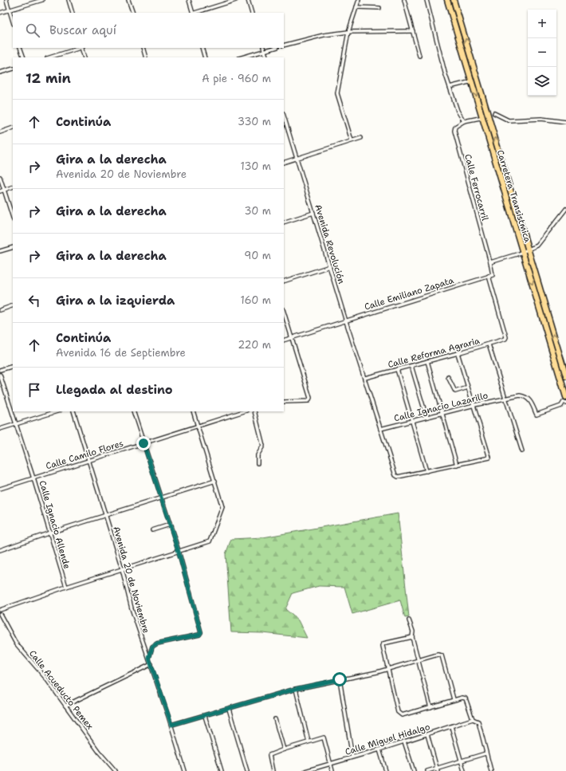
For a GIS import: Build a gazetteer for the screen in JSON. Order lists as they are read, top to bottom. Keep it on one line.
{"streets":{"main road":["Carretera Transistmica"],"street":["Calle Ferrocarril","Avenida Revolución","Calle Emiliano Zapata","Calle Reforma Agraria","Calle Ignacio Lazarillo","Calle Camilo Flores","Calle Ignacio Allende","Avenida 20 de Noviembre","Calle Acueducto Pemex","Calle Miguel Hidalgo"]},"crossings":[["Avenida Revolución","Calle Emiliano Zapata"],["Avenida Revolución","Calle Reforma Agraria"],["Avenida Revolución","Calle Ignacio Lazarillo"],["Calle Emiliano Zapata","Calle Reforma Agraria"],["Calle Camilo Flores","Calle Ignacio Allende"],["Calle Camilo Flores","Avenida 20 de Noviembre"]],"page":{"map_buttons":["+","−"],"search":"Buscar aquí","heading":["12 min","A pie · 960 m"],"list":[["Continúa","330 m"],["Gira a la derecha","Avenida 20 de Noviembre","130 m"],["Gira a la derecha","30 m"],["Gira a la derecha","90 m"],["Gira a la izquierda","160 m"],["Continúa","Avenida 16 de Septiembre","220 m"],"Llegada al destino"]}}
